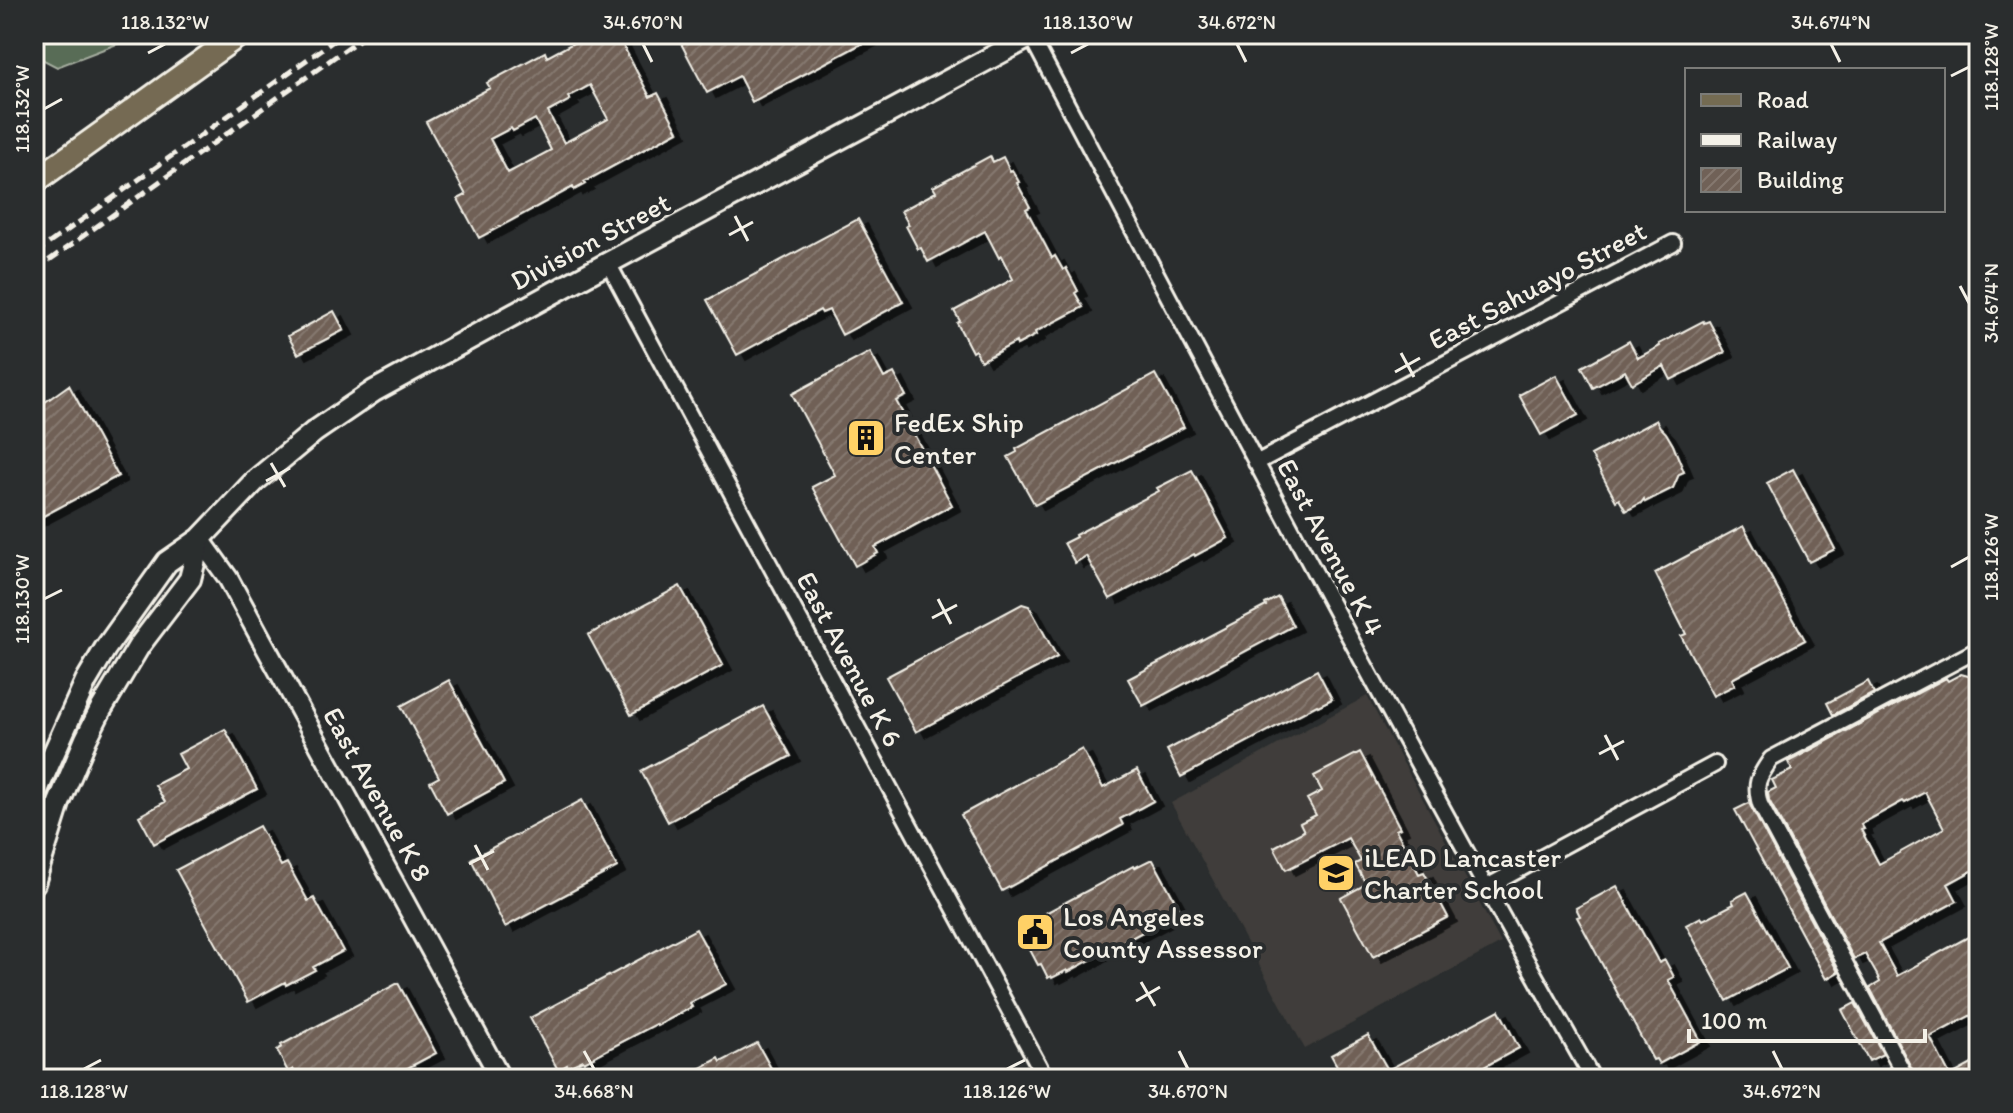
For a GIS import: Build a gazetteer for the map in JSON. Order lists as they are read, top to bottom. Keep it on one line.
{"streets":{"main road":["Division Street"],"street":["East Sahuayo Street","East Avenue K 4","East Avenue K 6","East Avenue K 8"]},"crossings":[["Division Street","East Avenue K 4"],["Division Street","East Avenue K 6"],["Division Street","East Avenue K 8"],["East Sahuayo Street","East Avenue K 4"]],"places":{"building":["FedEx Ship Center"],"school or university":["iLEAD Lancaster Charter School"],"public building":["Los Angeles County Assessor"]},"legend":["Road","Railway","Building"],"scale_bar":"100 m","coordinates":["118.132°W","34.670°N","118.130°W","34.672°N","34.674°N","118.128°W","118.126°W","34.668°N"]}
